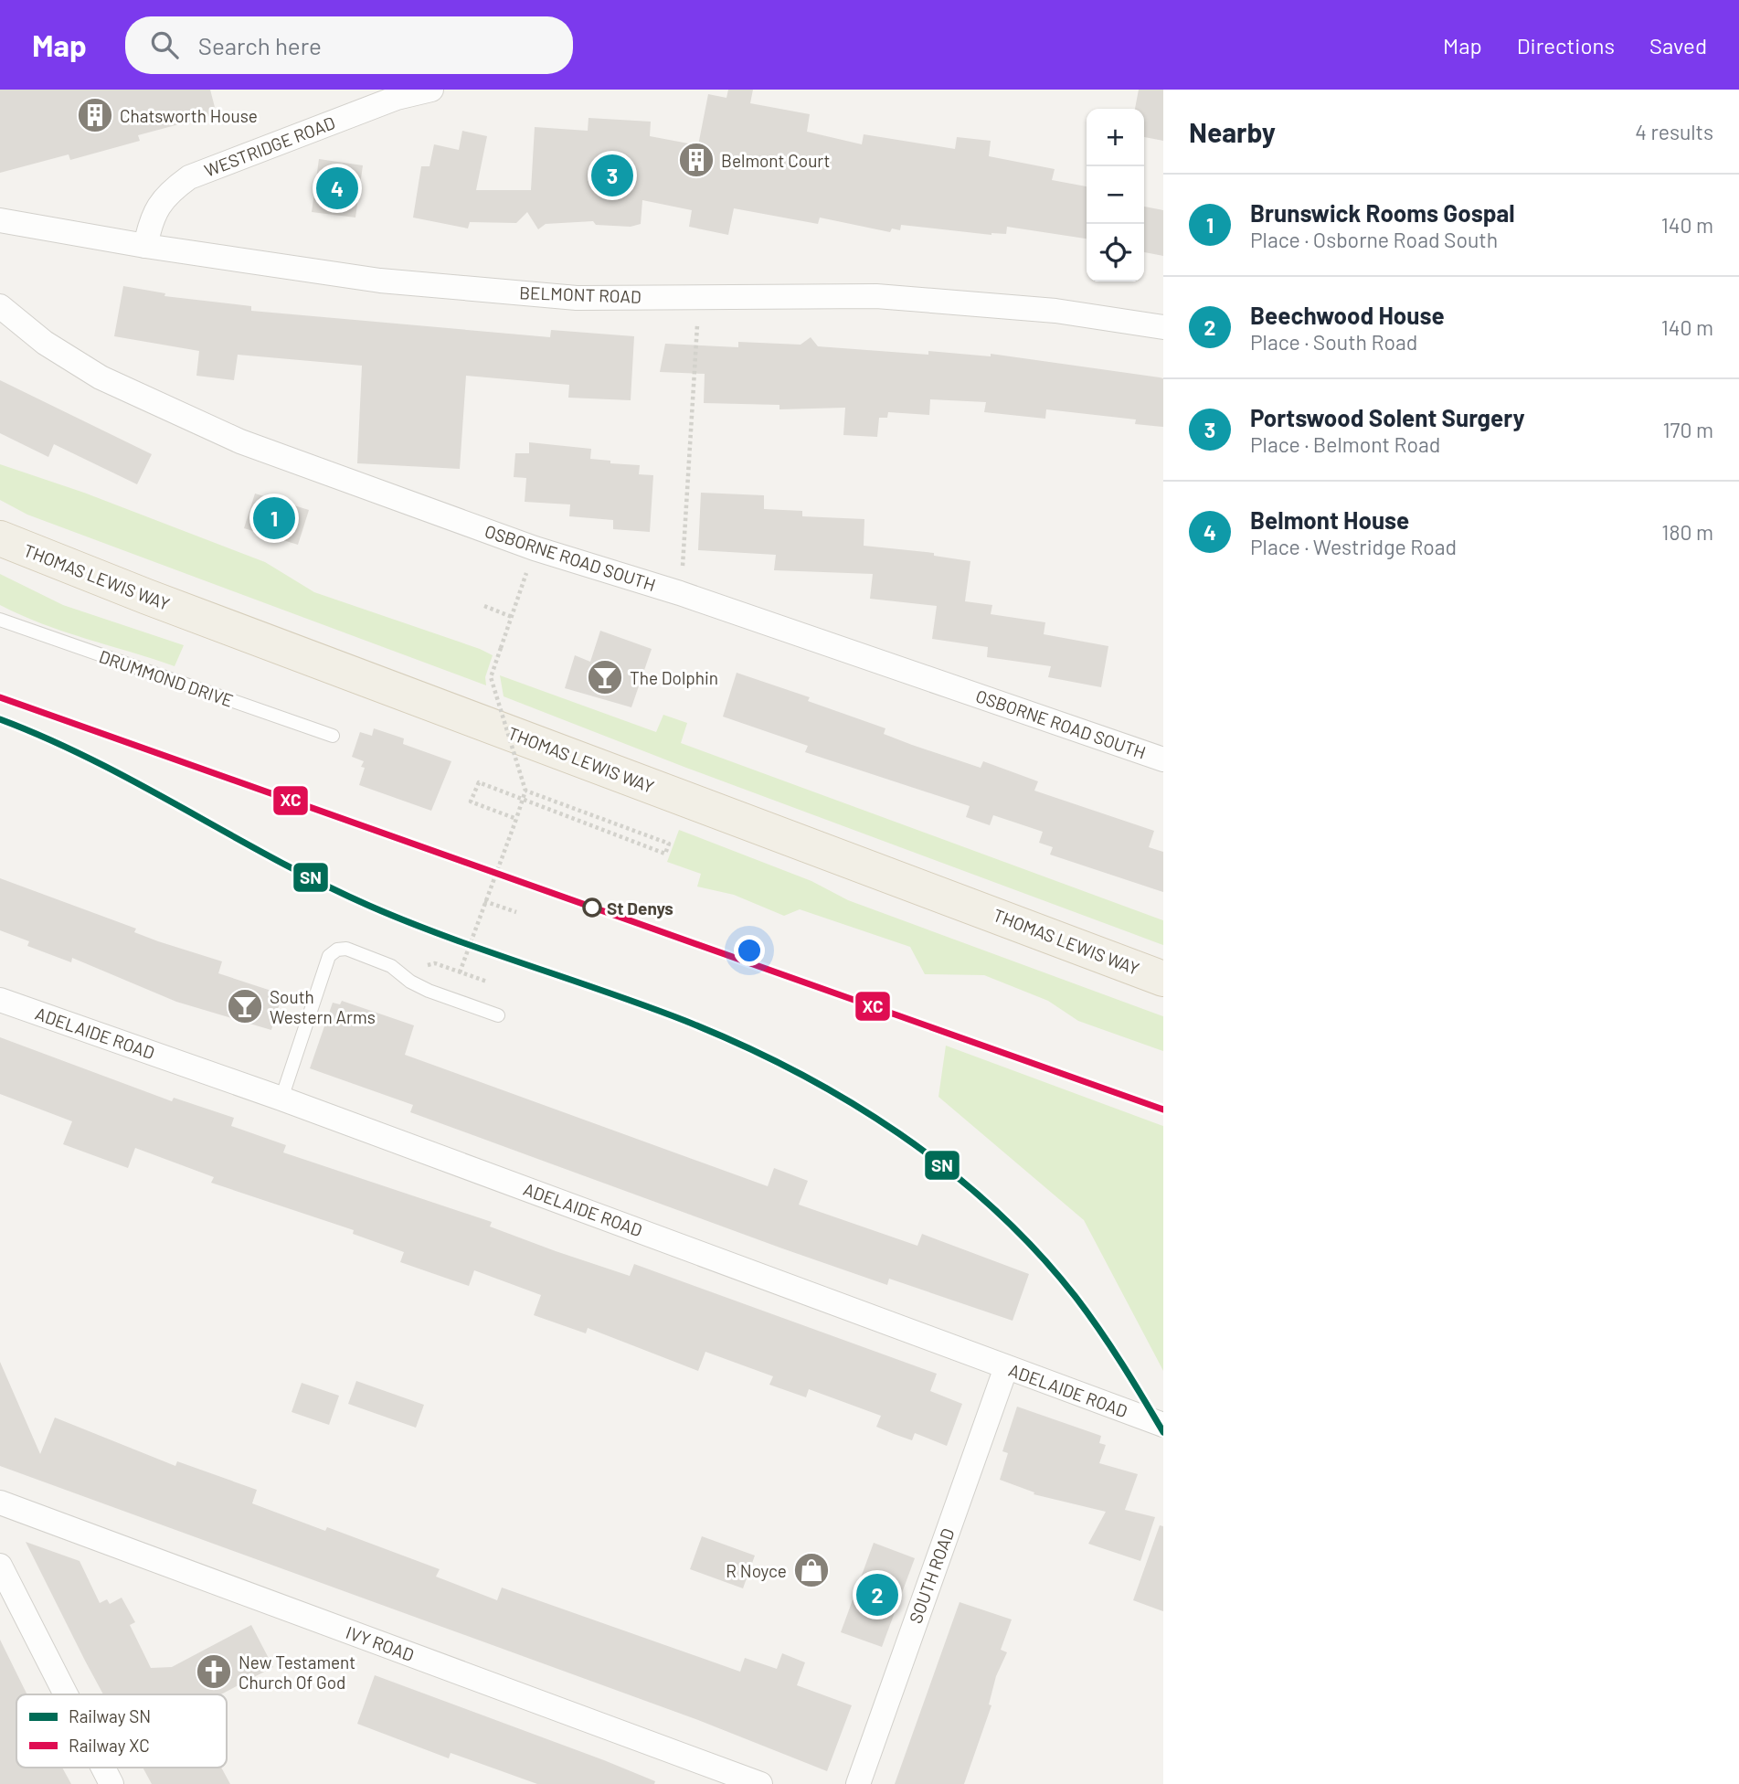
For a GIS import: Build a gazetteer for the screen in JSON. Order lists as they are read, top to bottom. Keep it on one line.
{"streets":{"main road":["THOMAS LEWIS WAY"],"street":["WESTRIDGE ROAD","BELMONT ROAD","OSBORNE ROAD SOUTH","ADELAIDE ROAD","SOUTH ROAD","IVY ROAD"],"lane":["DRUMMOND DRIVE"]},"crossings":[["WESTRIDGE ROAD","BELMONT ROAD"],["ADELAIDE ROAD","SOUTH ROAD"]],"places":{"building":["Chatsworth House","Belmont Court"],"bar":["The Dolphin","South Western Arms"],"other":["St Denys"],"shop":["R Noyce"],"church":["New Testament Church Of God"]},"lines":["rail line XC","rail line SN"],"legend":["Railway SN","Railway XC"],"page":{"header":"Map","search":"Search here","nav":["Map","Directions","Saved"],"heading":["Nearby","4 results"],"map_buttons":["+","−"],"pins":["3","4","1","2"],"list":[{"mark":"1","name":"Brunswick Rooms Gospal","note":"Place · Osborne Road South","value":"140 m"},{"mark":"2","name":"Beechwood House","note":"Place · South Road","value":"140 m"},{"mark":"3","name":"Portswood Solent Surgery","note":"Place · Belmont Road","value":"170 m"},{"mark":"4","name":"Belmont House","note":"Place · Westridge Road","value":"180 m"}]}}
